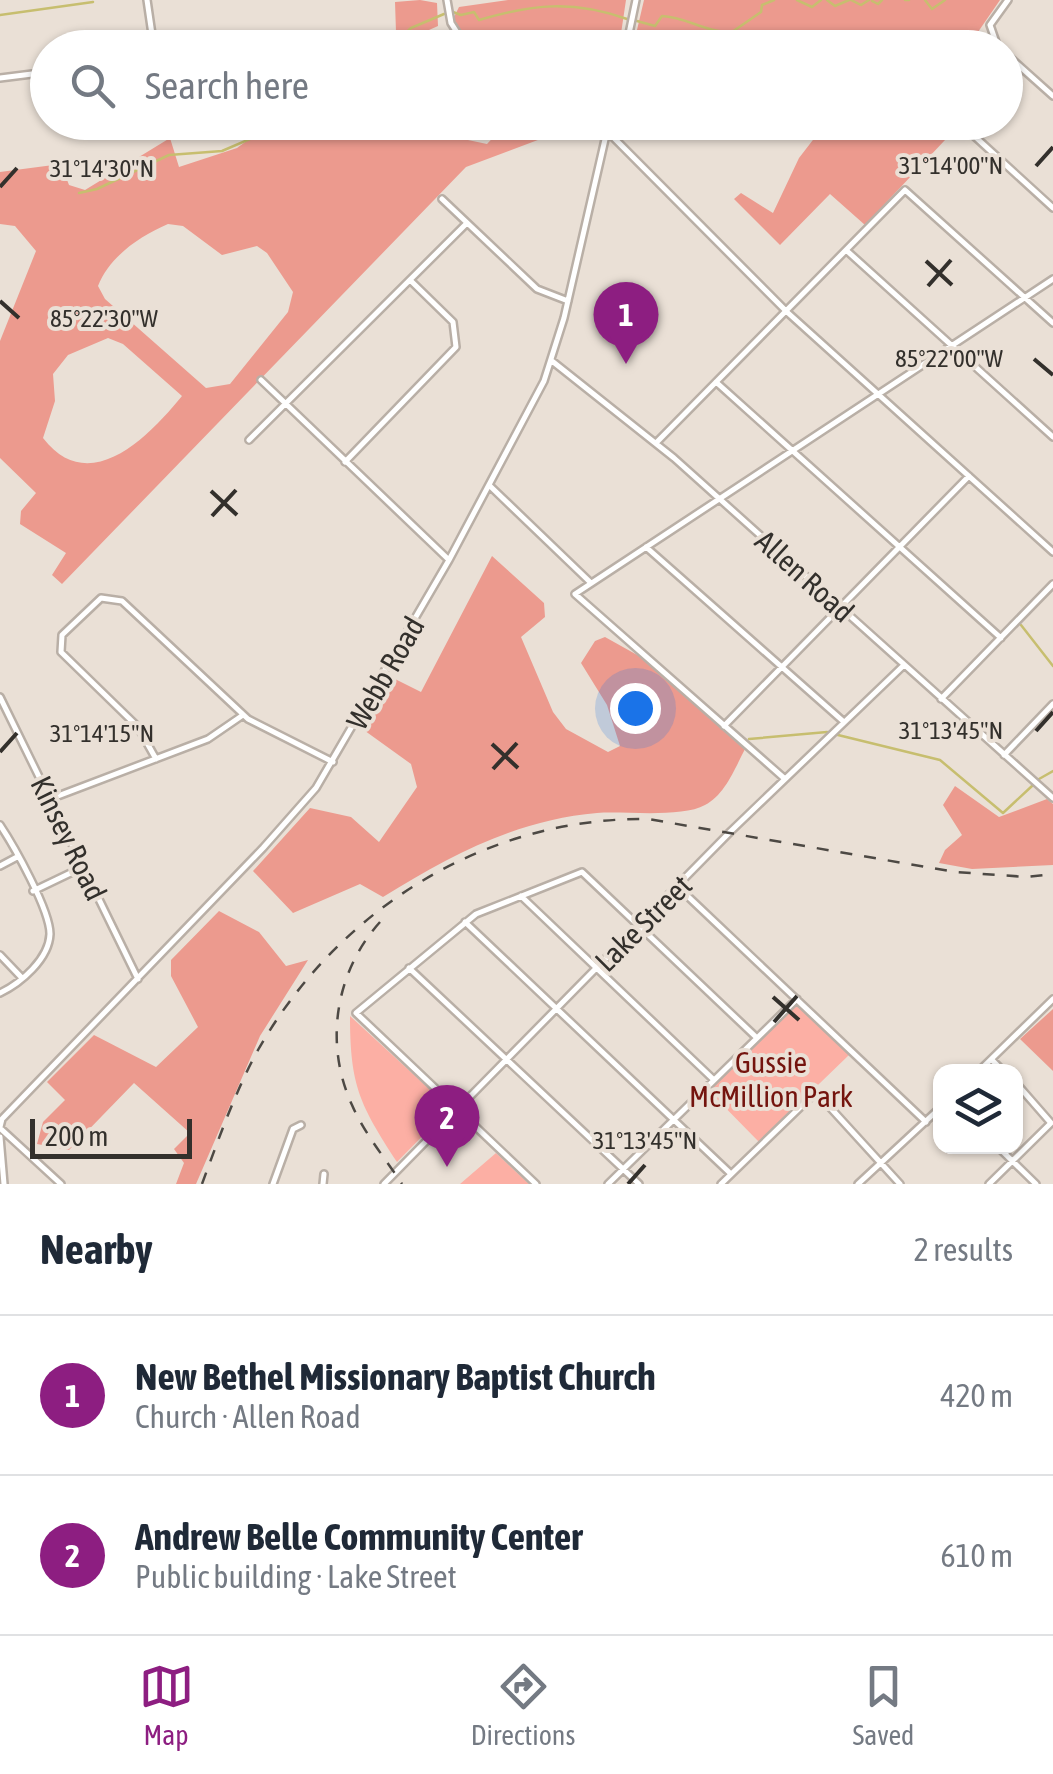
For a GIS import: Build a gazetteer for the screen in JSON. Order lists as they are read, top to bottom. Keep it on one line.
{"streets":{"street":["Allen Road","Webb Road","Kinsey Road","Lake Street"]},"crossings":[["Allen Road","Webb Road"],["Allen Road","Lake Street"],["Webb Road","Kinsey Road"]],"parks":["Gussie McMillion Park"],"scale_bar":"200 m","page":{"search":"Search here","pins":["1","2"],"scale":"200 m","heading":["Nearby","2 results"],"list":[{"mark":"1","name":"New Bethel Missionary Baptist Church","note":"Church · Allen Road","value":"420 m"},{"mark":"2","name":"Andrew Belle Community Center","note":"Public building · Lake Street","value":"610 m"}],"nav":["Map","Directions","Saved"]},"coordinates":["31°14'00\"N","31°14'30\"N","85°22'30\"W","85°22'00\"W","31°13'45\"N","31°14'15\"N"]}
